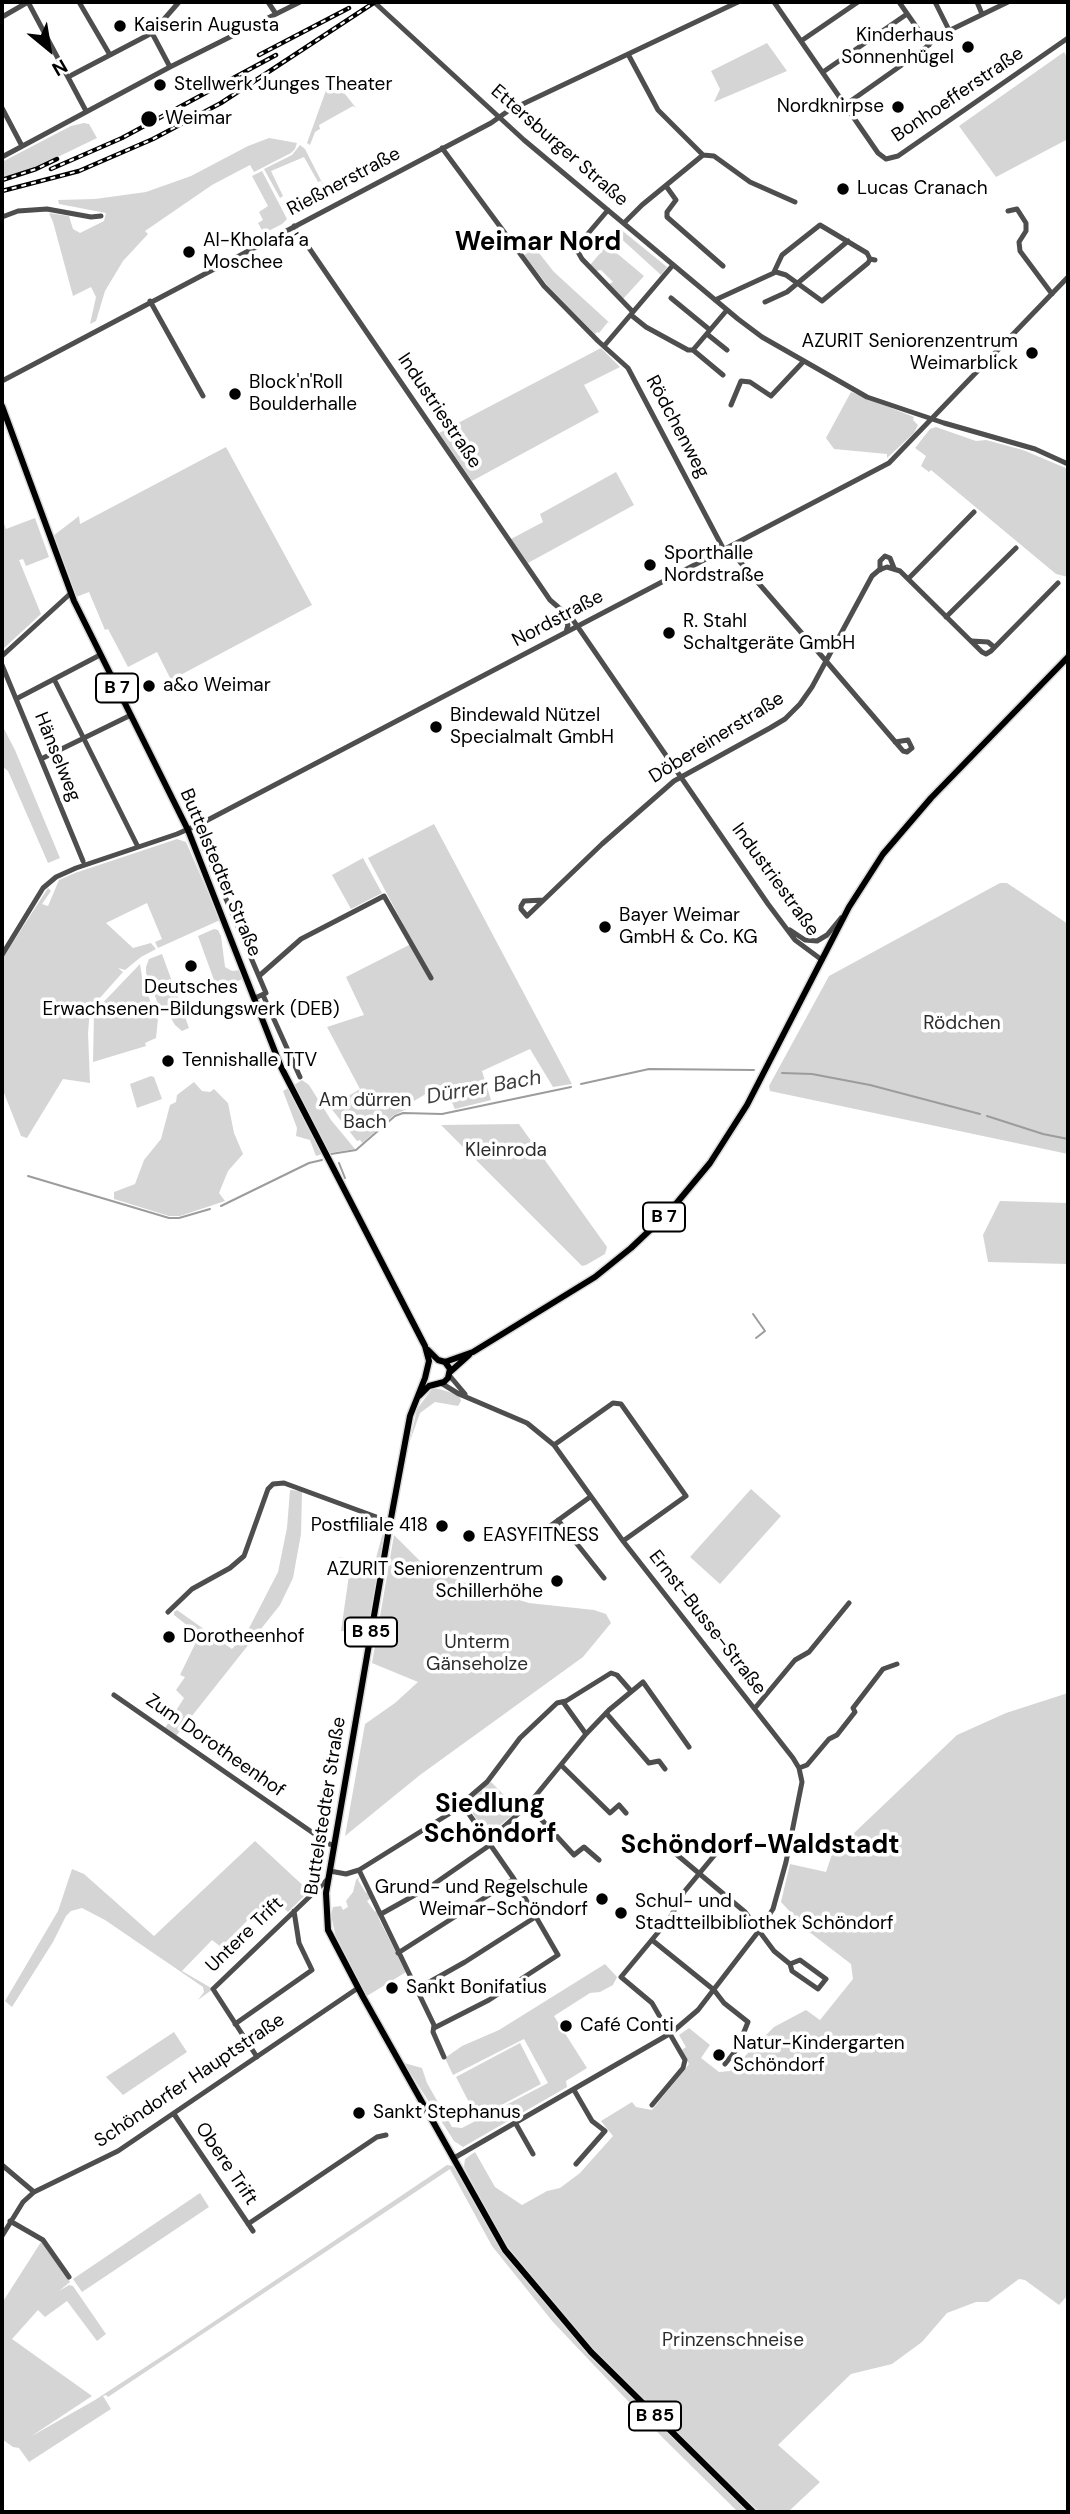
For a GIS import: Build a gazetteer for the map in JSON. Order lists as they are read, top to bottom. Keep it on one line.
{"streets":{"main road":["B 7","Buttelstedter Straße","B 85"],"street":["Bonhoefferstraße","Ettersburger Straße","Rießnerstraße","Industriestraße","Rödchenweg","Nordstraße","Döbereinerstraße","Hänselweg","Ernst-Busse-Straße","Zum Dorotheenhof","Untere Trift","Schöndorfer Hauptstraße","Obere Trift"]},"crossings":[["Ettersburger Straße","Rießnerstraße"],["Ettersburger Straße","Nordstraße"],["Rießnerstraße","Industriestraße"],["Rießnerstraße","Rödchenweg"],["Industriestraße","Nordstraße"],["Industriestraße","B 7"],["Industriestraße","Döbereinerstraße"],["Rödchenweg","Nordstraße"],["Rödchenweg","Döbereinerstraße"],["Nordstraße","Buttelstedter Straße"],["B 7","Buttelstedter Straße"],["B 7","Ernst-Busse-Straße"],["Buttelstedter Straße","B 85"],["Buttelstedter Straße","Zum Dorotheenhof"],["Buttelstedter Straße","Untere Trift"],["Buttelstedter Straße","Schöndorfer Hauptstraße"],["Untere Trift","Schöndorfer Hauptstraße"],["Schöndorfer Hauptstraße","Obere Trift"]],"districts":["Weimar Nord","Siedlung Schöndorf","Schöndorf-Waldstadt"],"water":["Dürrer Bach"],"parks":["Rödchen","Am dürren Bach","Kleinroda","Unterm Gänseholze","Prinzenschneise"],"places":["Kaiserin Augusta","Kinderhaus Sonnenhügel","Stellwerk Junges Theater","Nordknirpse","Weimar","Lucas Cranach","Al-Kholafa´a Moschee","AZURIT Seniorenzentrum Weimarblick","Block'n'Roll Boulderhalle","Sporthalle Nordstraße","R. Stahl Schaltgeräte GmbH","a&o Weimar","Bindewald Nützel Specialmalt GmbH","Bayer Weimar GmbH & Co. KG","Deutsches Erwachsenen-Bildungswerk (DEB)","Tennishalle TTV","Postfiliale 418","EASYFITNESS","AZURIT Seniorenzentrum Schillerhöhe","Dorotheenhof","Grund- und Regelschule Weimar-Schöndorf","Schul- und Stadtteilbibliothek Schöndorf","Sankt Bonifatius","Café Conti","Natur-Kindergarten Schöndorf","Sankt Stephanus"],"north":"bottom right"}
